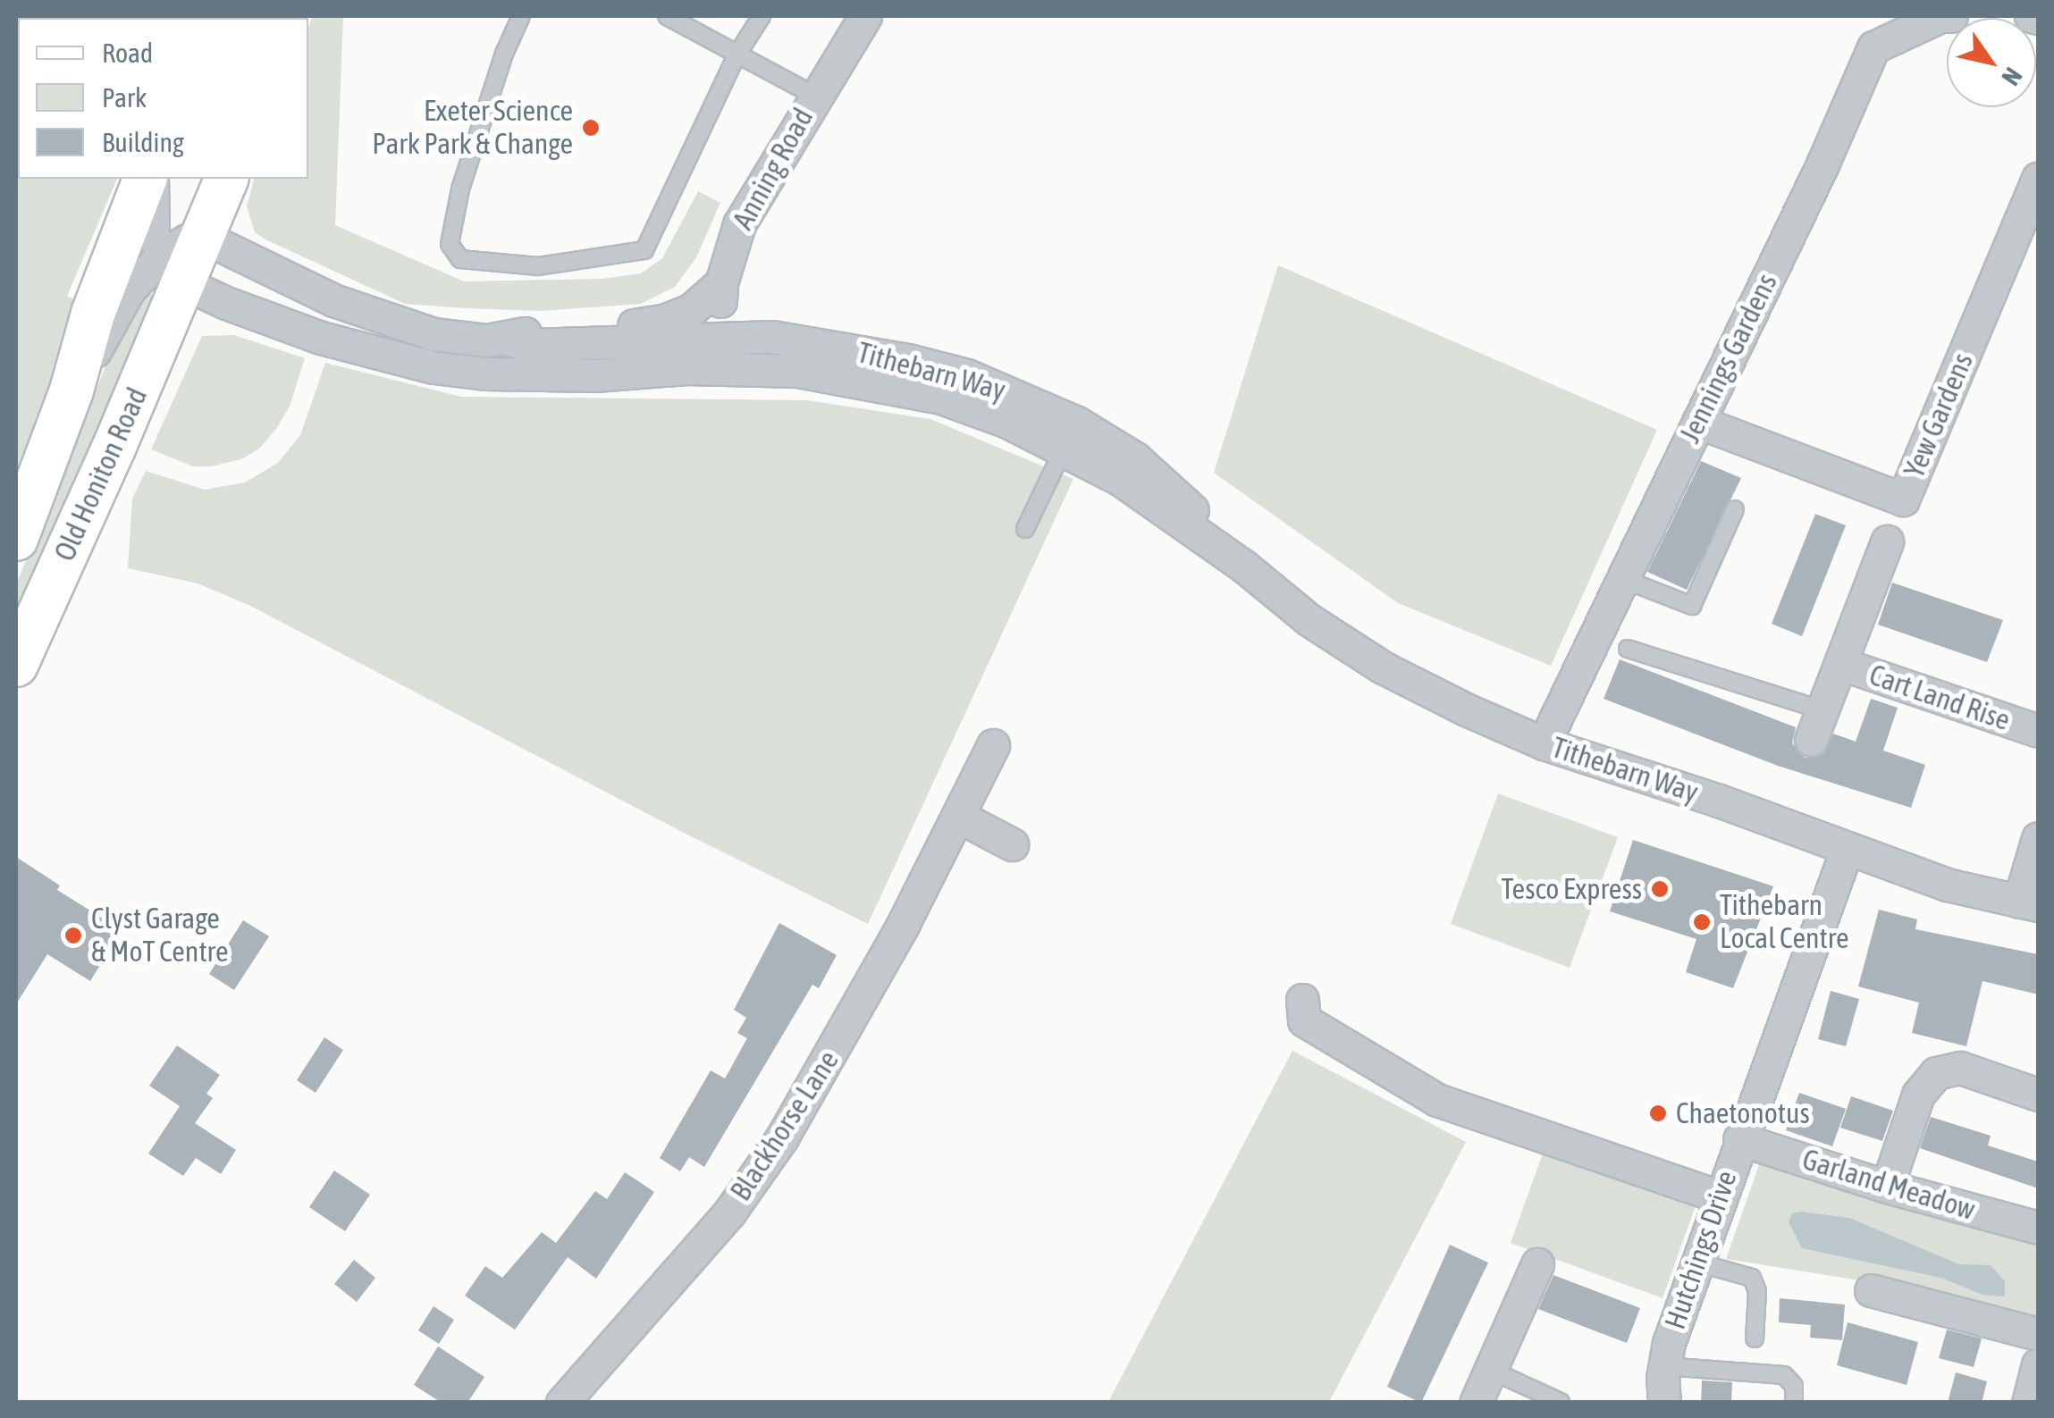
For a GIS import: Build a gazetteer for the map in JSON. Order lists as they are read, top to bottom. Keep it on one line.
{"streets":{"street":["Anning Road","Jennings Gardens","Tithebarn Way","Yew Gardens","Old Honiton Road","Cart Land Rise","Blackhorse Lane","Garland Meadow","Hutchings Drive"]},"crossings":[["Anning Road","Tithebarn Way"],["Jennings Gardens","Tithebarn Way"],["Jennings Gardens","Yew Gardens"],["Tithebarn Way","Old Honiton Road"],["Tithebarn Way","Hutchings Drive"],["Garland Meadow","Hutchings Drive"]],"places":["Exeter Science Park Park & Change","Tesco Express","Tithebarn Local Centre","Clyst Garage & MoT Centre","Chaetonotus"],"legend":["Road","Park","Building"],"north":"bottom right"}
